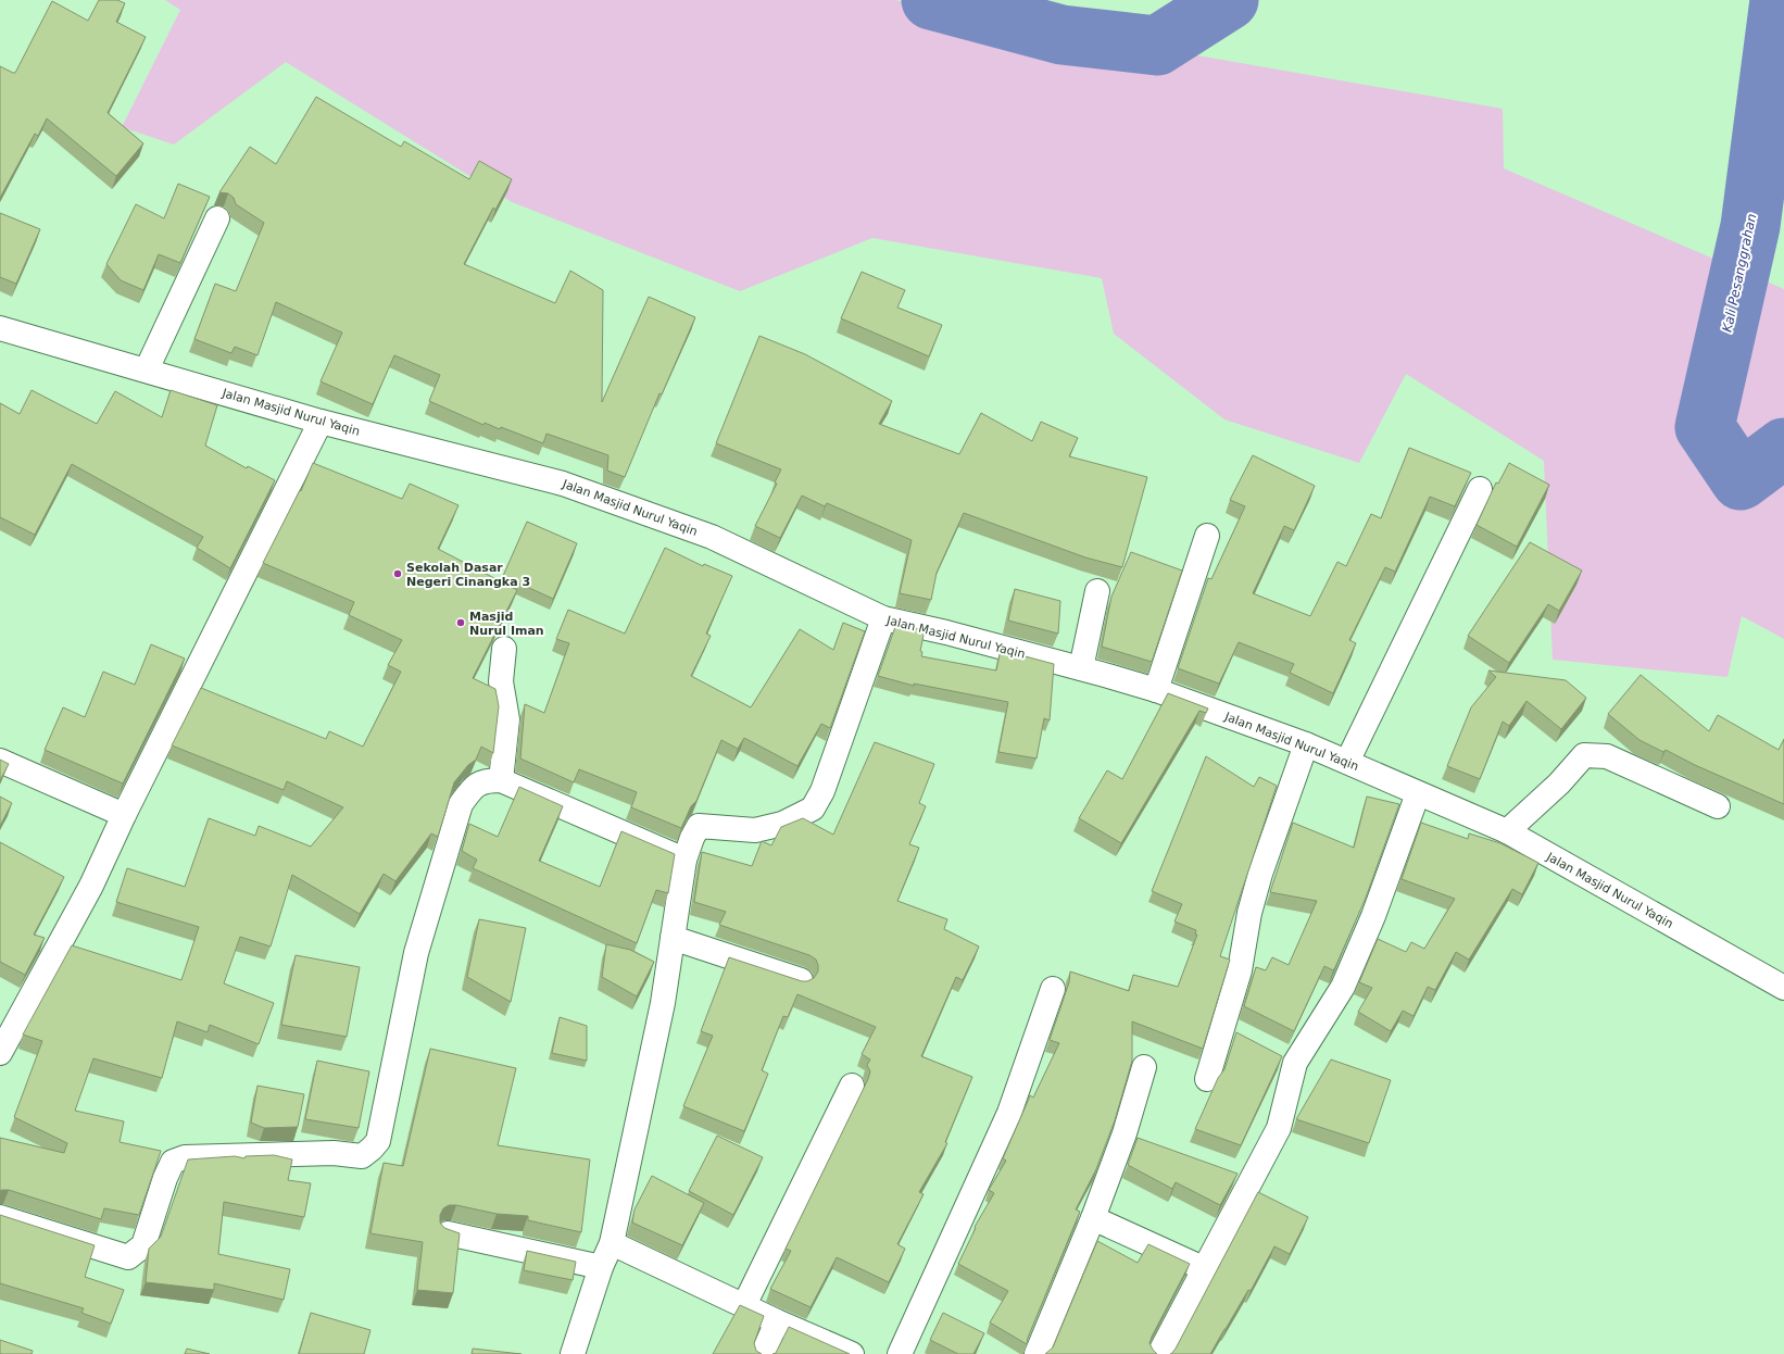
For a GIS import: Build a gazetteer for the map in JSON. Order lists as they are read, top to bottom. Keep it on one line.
{"streets":{"street":["Jalan Masjid Nurul Yaqin"]},"water":["Kali Pesanggrahan"],"places":["Sekolah Dasar Negeri Cinangka 3","Masjid Nurul Iman"]}
